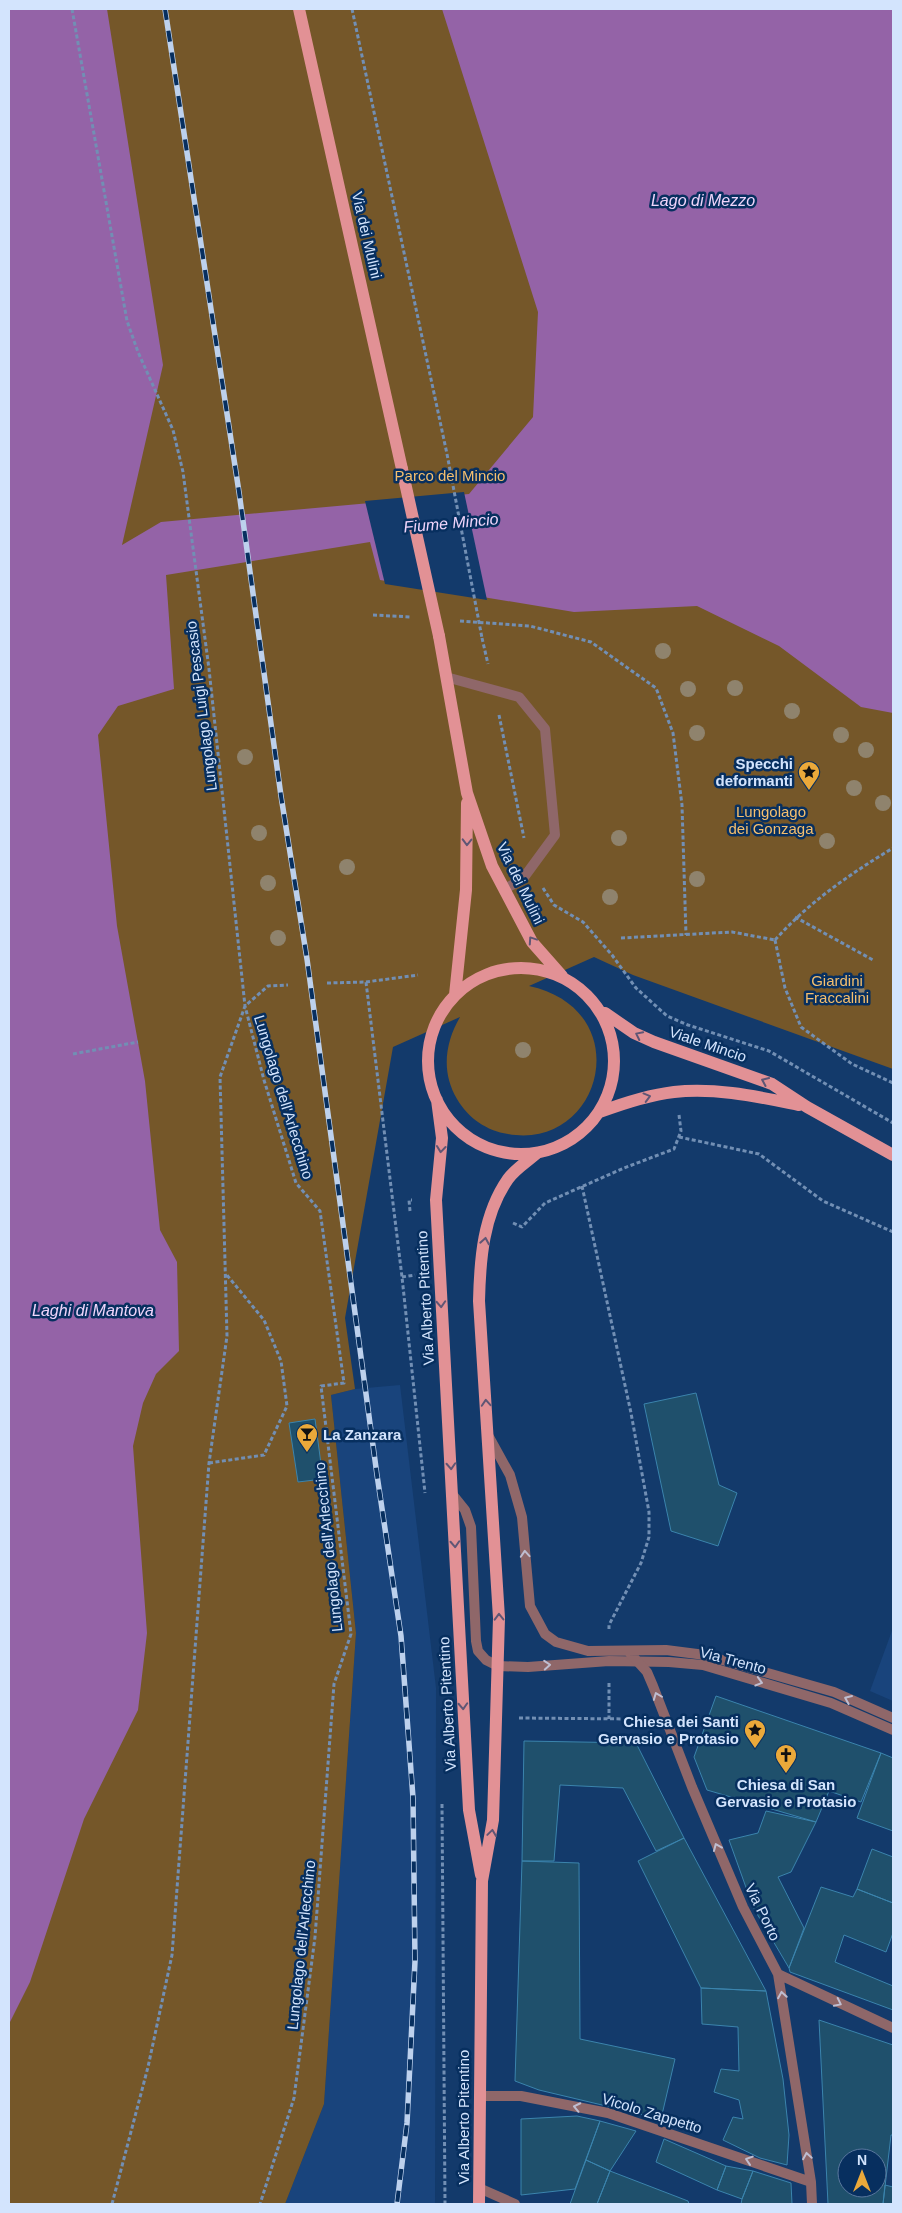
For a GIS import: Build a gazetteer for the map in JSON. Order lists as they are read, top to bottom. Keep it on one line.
{"streets":{"main road":["Via dei Mulini","Viale Mincio","Via Alberto Pitentino"],"street":["Via Trento","Via Porto","Vicolo Zappetto"],"path":["Lungolago Luigi Pescasio","Lungolago dell'Arlecchino"]},"crossings":[["Via dei Mulini","Viale Mincio"],["Via dei Mulini","Via Alberto Pitentino"],["Lungolago Luigi Pescasio","Lungolago dell'Arlecchino"],["Via Alberto Pitentino","Via Trento"],["Via Alberto Pitentino","Vicolo Zappetto"],["Via Trento","Via Porto"],["Via Porto","Vicolo Zappetto"]],"one_way":["Via Porto","Vicolo Zappetto"],"water":["Lago di Mezzo","Fiume Mincio","Laghi di Mantova"],"parks":["Parco del Mincio","Lungolago dei Gonzaga","Giardini Fraccalini"],"places":{"place":["Specchi deformanti","Chiesa dei Santi Gervasio e Protasio"],"bar":["La Zanzara"],"church":["Chiesa di San Gervasio e Protasio"]},"north":"top"}
